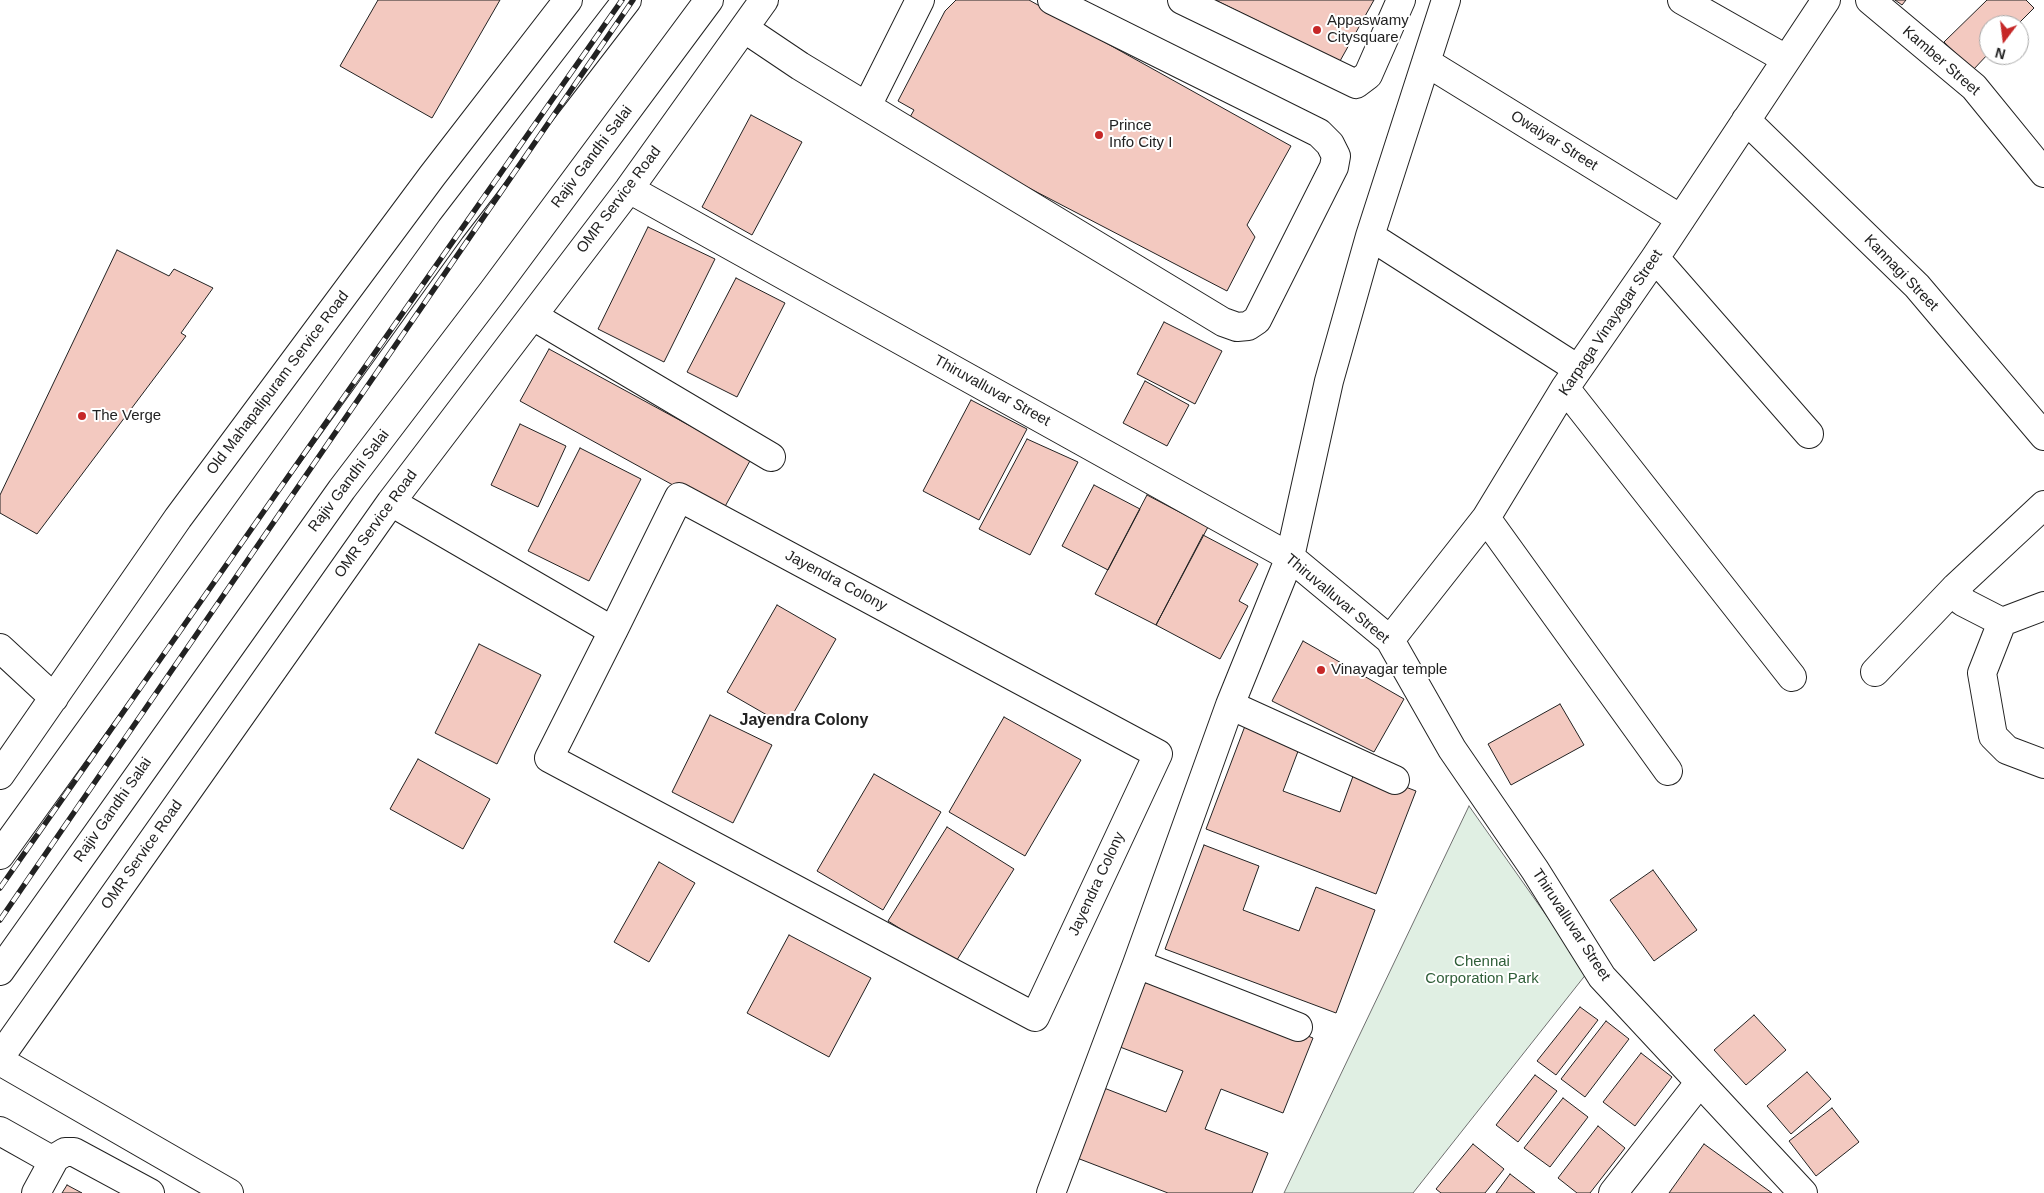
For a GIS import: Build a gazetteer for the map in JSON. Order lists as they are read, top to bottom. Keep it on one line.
{"streets":{"street":["Kamber Street","Owaiyar Street","Rajiv Gandhi Salai","OMR Service Road","Kannagi Street","Karpaga Vinayagar Street","Old Mahapalipuram Service Road","Thiruvalluvar Street","Jayendra Colony"]},"crossings":[["Owaiyar Street","Karpaga Vinayagar Street"],["OMR Service Road","Thiruvalluvar Street"],["Kannagi Street","Karpaga Vinayagar Street"],["Karpaga Vinayagar Street","Thiruvalluvar Street"]],"districts":["Jayendra Colony"],"parks":["Chennai Corporation Park"],"places":["Appaswamy Citysquare","Prince Info City I","The Verge","Vinayagar temple"],"north":"bottom"}
